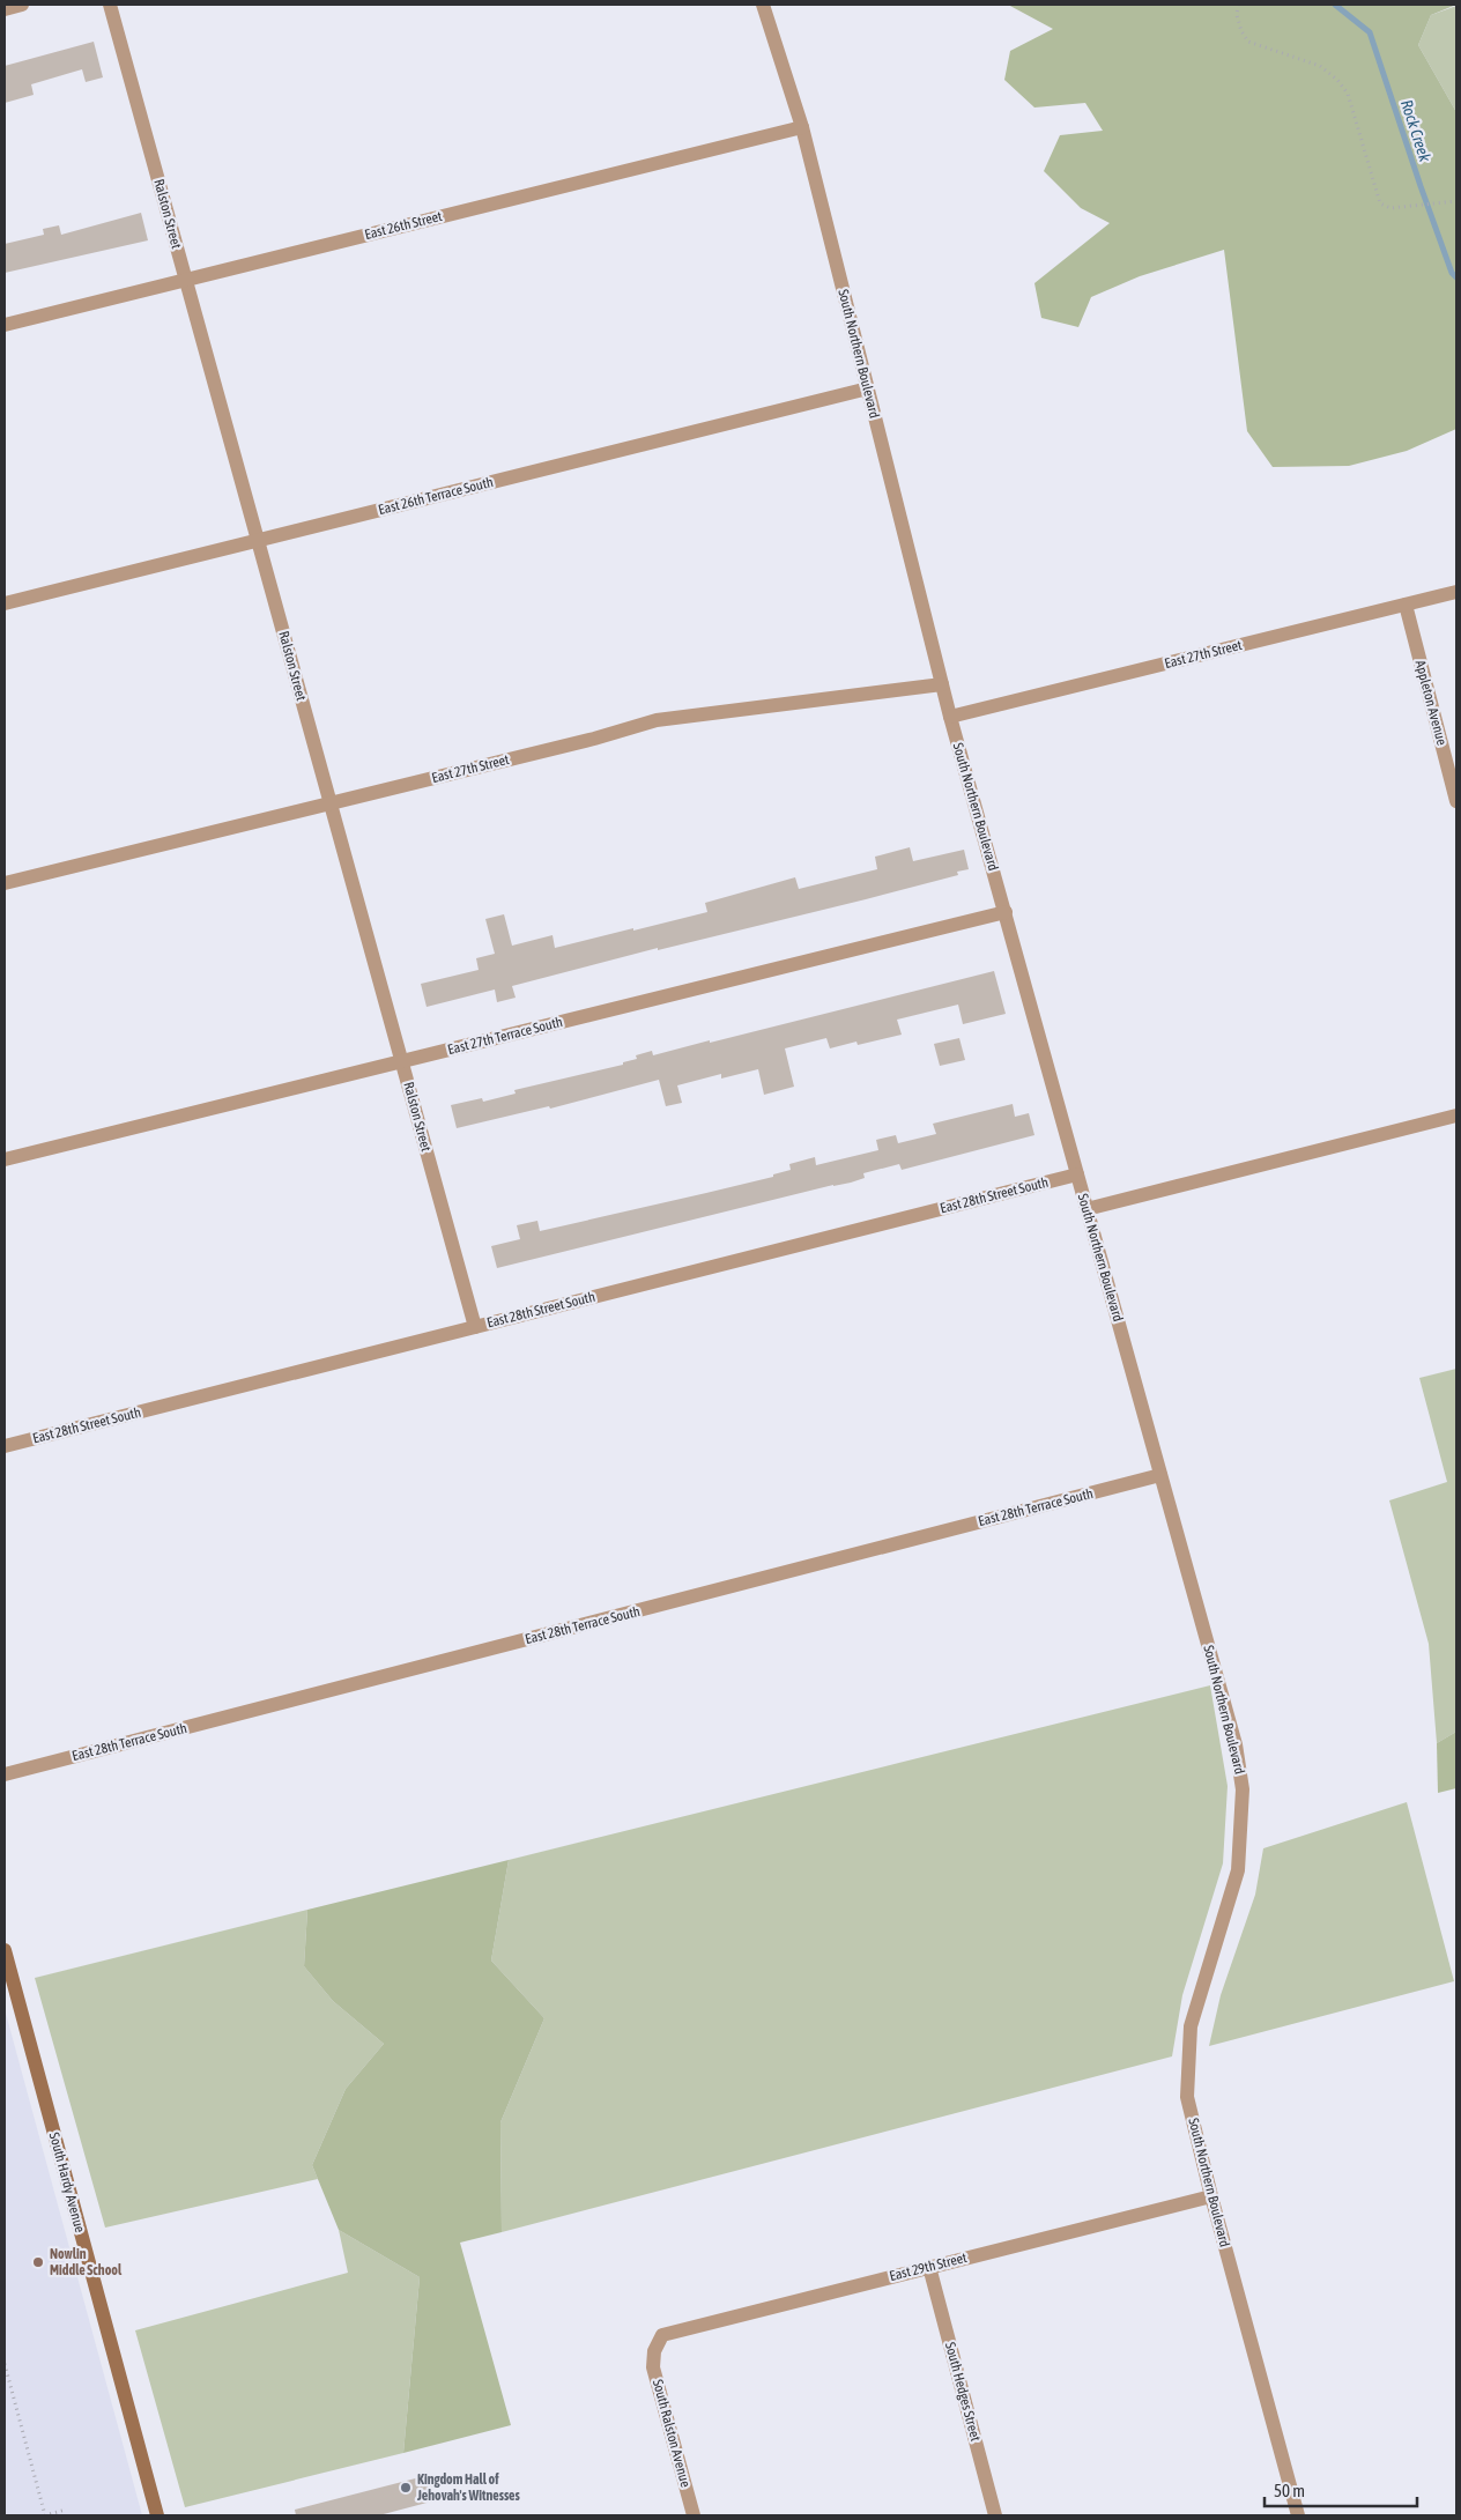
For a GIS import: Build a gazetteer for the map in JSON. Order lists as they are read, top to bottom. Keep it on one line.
{"streets":{"street":["Ralston Street","East 26th Street","South Northern Boulevard","East 26th Terrace South","East 27th Street","Appleton Avenue","East 27th Terrace South","East 28th Street South","East 28th Terrace South","South Hardy Avenue","East 29th Street","South Hedges Street","South Ralston Avenue"]},"crossings":[["Ralston Street","East 26th Street"],["Ralston Street","East 26th Terrace South"],["Ralston Street","East 27th Street"],["Ralston Street","East 27th Terrace South"],["Ralston Street","East 28th Street South"],["East 26th Street","South Northern Boulevard"],["South Northern Boulevard","East 26th Terrace South"],["South Northern Boulevard","East 27th Street"],["South Northern Boulevard","East 27th Terrace South"],["South Northern Boulevard","East 28th Street South"],["South Northern Boulevard","East 28th Terrace South"],["South Northern Boulevard","East 29th Street"],["East 27th Street","Appleton Avenue"],["East 29th Street","South Hedges Street"],["East 29th Street","South Ralston Avenue"]],"water":["Rock Creek"],"places":["Nowlin Middle School","Kingdom Hall of Jehovah's Witnesses"],"scale_bar":"50 m"}
